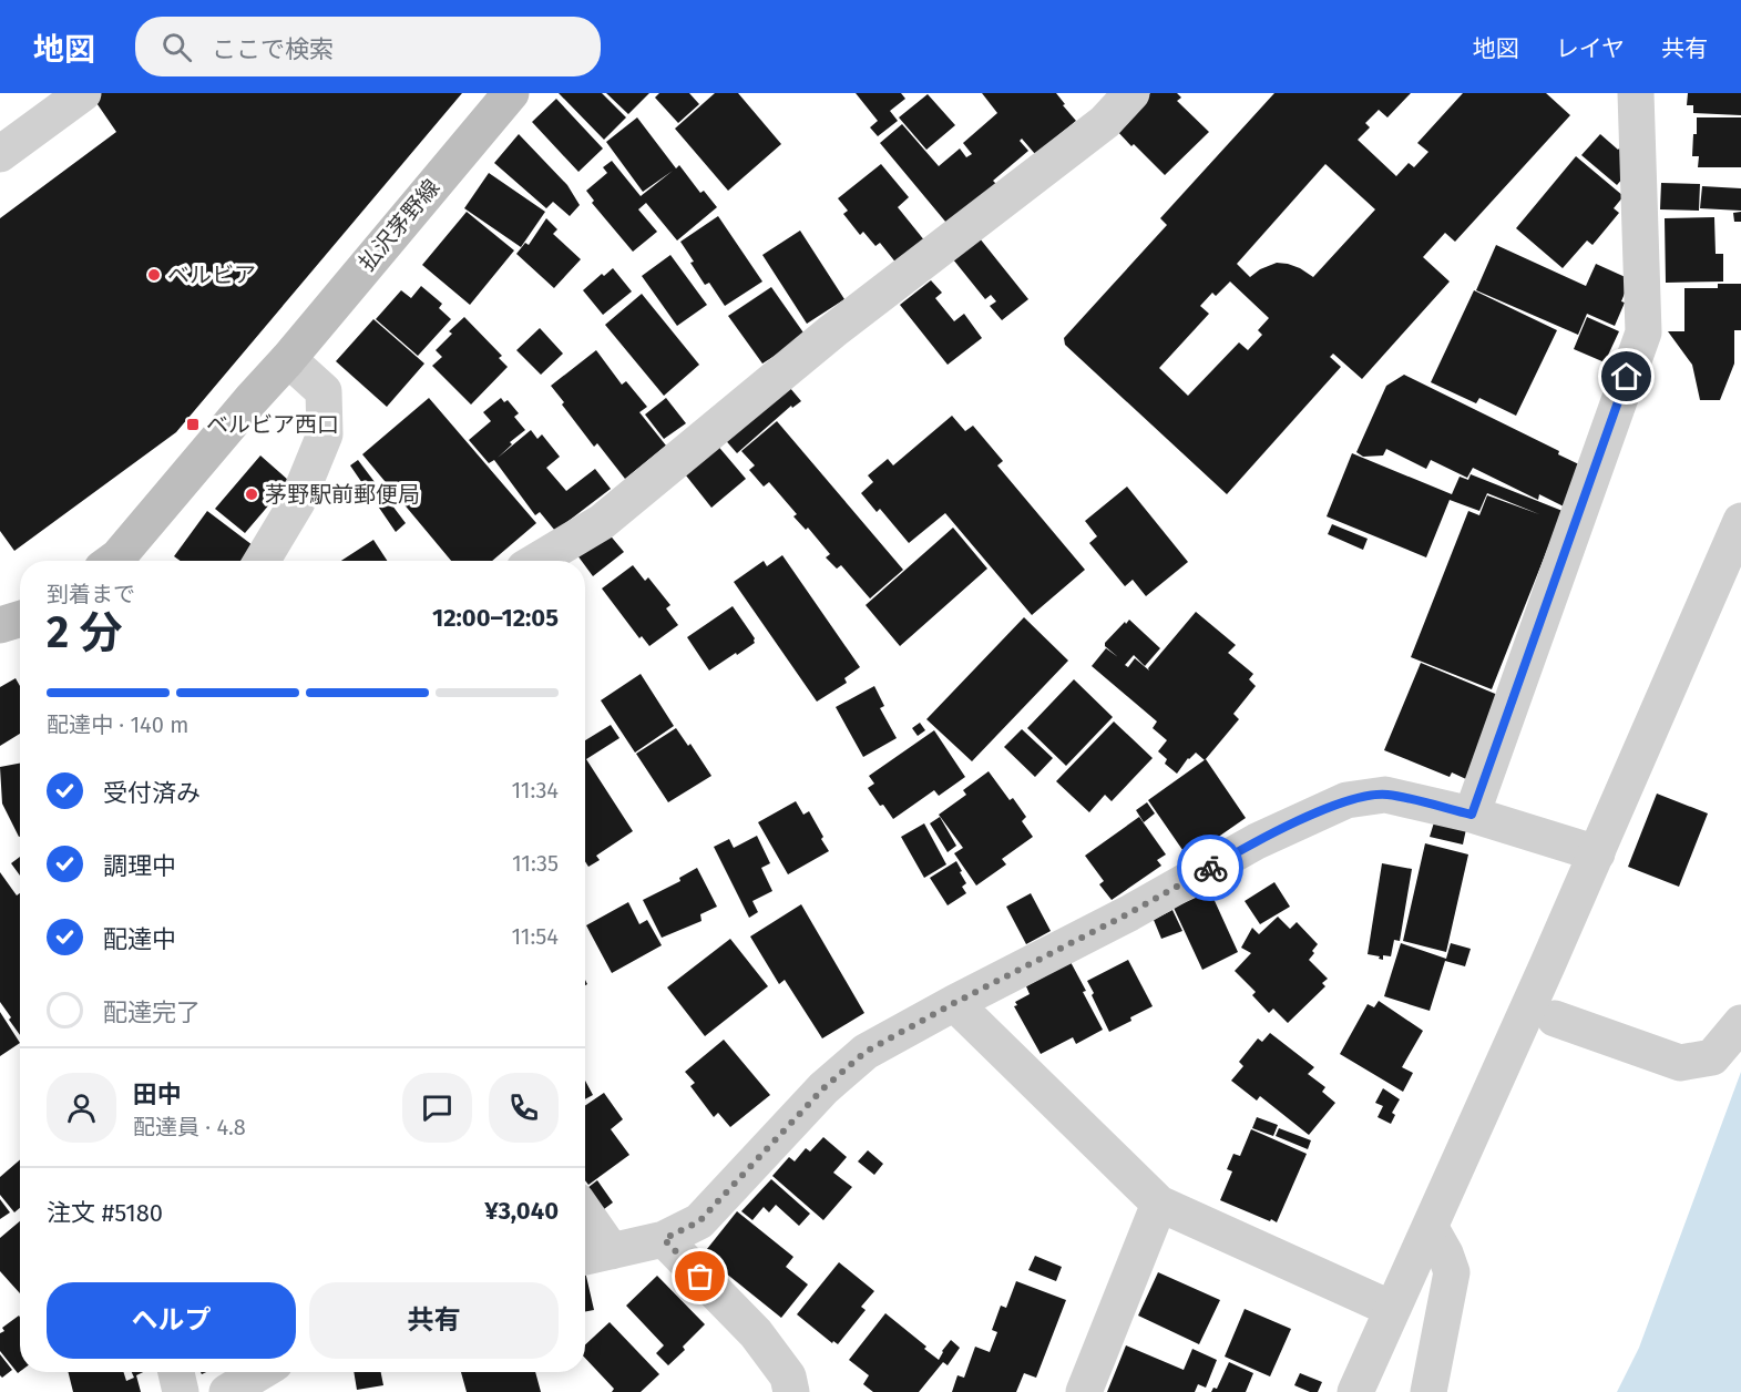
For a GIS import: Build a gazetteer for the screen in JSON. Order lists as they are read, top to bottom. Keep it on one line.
{"streets":{"main road":["払沢茅野線"]},"places":{"other":["ベルビア","茅野駅前郵便局"],"transit":["ベルビア西口"]},"page":{"header":"地図","search":"ここで検索","nav":["地図","レイヤ","共有"],"heading":["2 分","到着まで","12:00–12:05"],"panel":["田中","配達員 · 4.8","注文 #5180","¥3,040"],"bar":"配達中 · 140 m","list":[["受付済み","11:34"],["調理中","11:35"],["配達中","11:54"],"配達完了"],"buttons":["ヘルプ","共有"]}}
